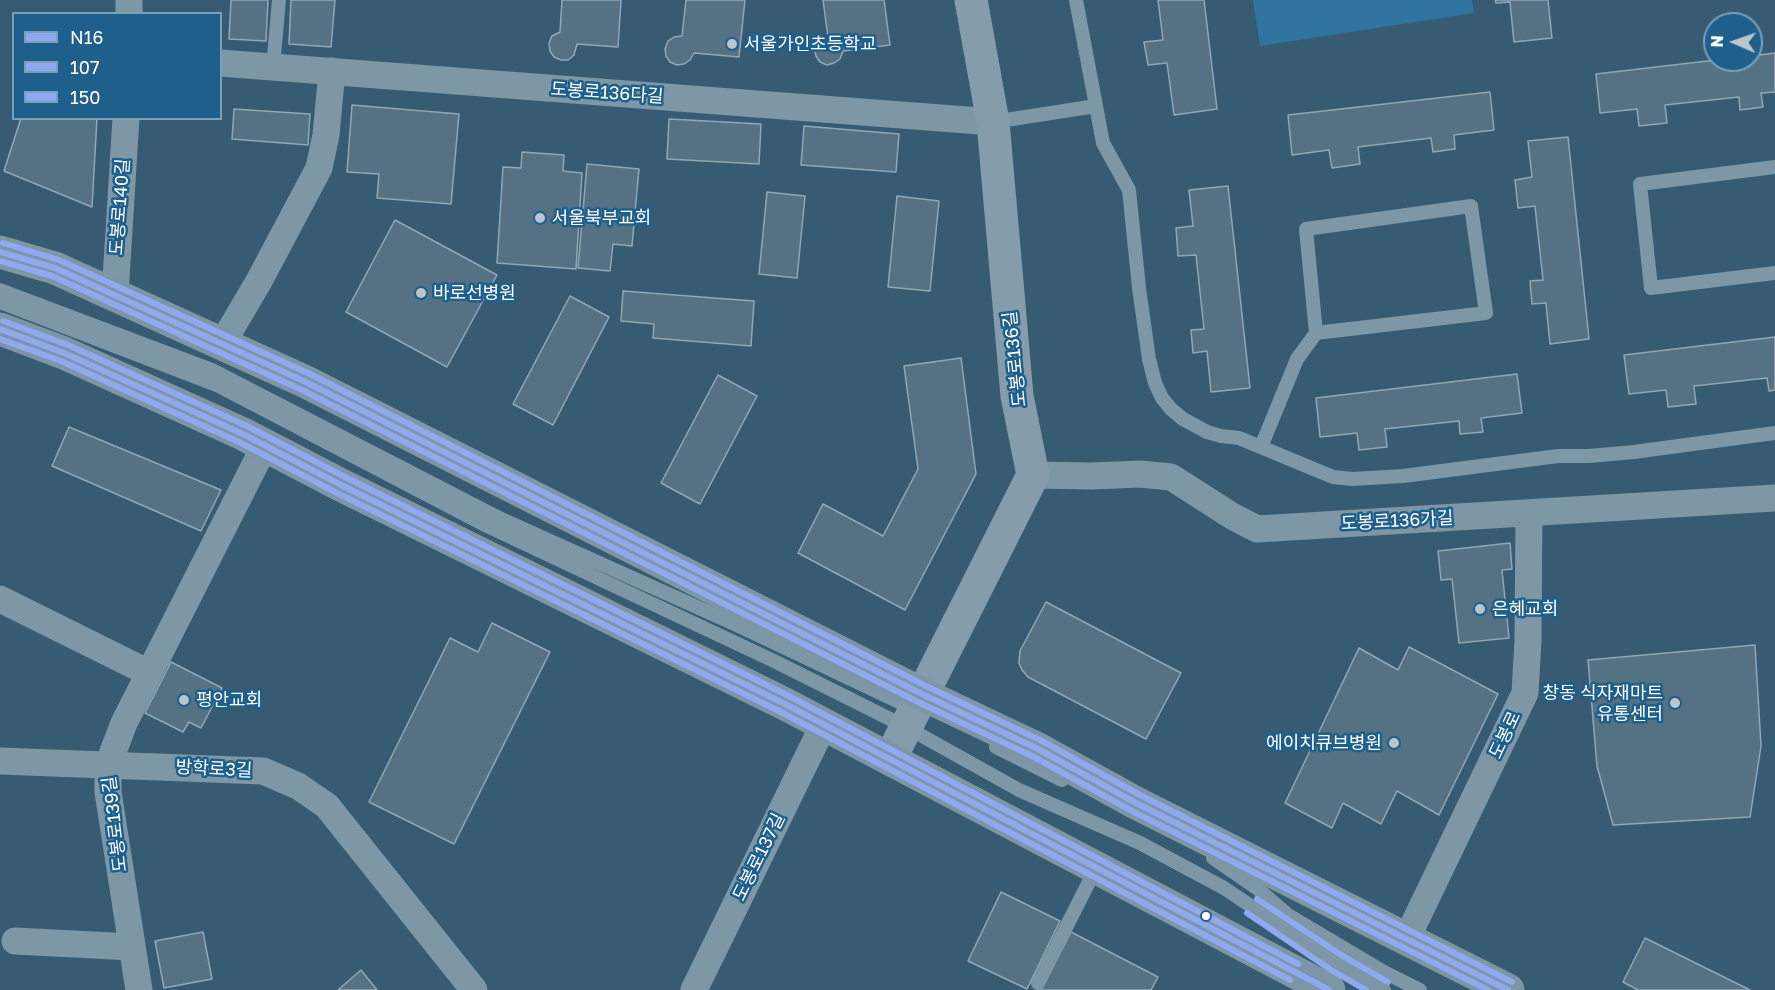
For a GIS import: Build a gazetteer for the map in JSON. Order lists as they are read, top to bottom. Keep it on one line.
{"streets":{"street":["도봉로136다길","도봉로140길","도봉로136길","도봉로136가길","도봉로","방학로3길","도봉로139길","도봉로137길"]},"crossings":[["도봉로136다길","도봉로136길"],["도봉로136길","도봉로136가길"],["도봉로136가길","도봉로"],["방학로3길","도봉로139길"]],"places":["서울가인초등학교","서울북부교회","바로선병원","은혜교회","평안교회","창동 식자재마트 유통센터","에이치큐브병원"],"lines":["transit line 150","transit line N16","transit line 107"],"legend":["N16","107","150"],"north":"left"}
